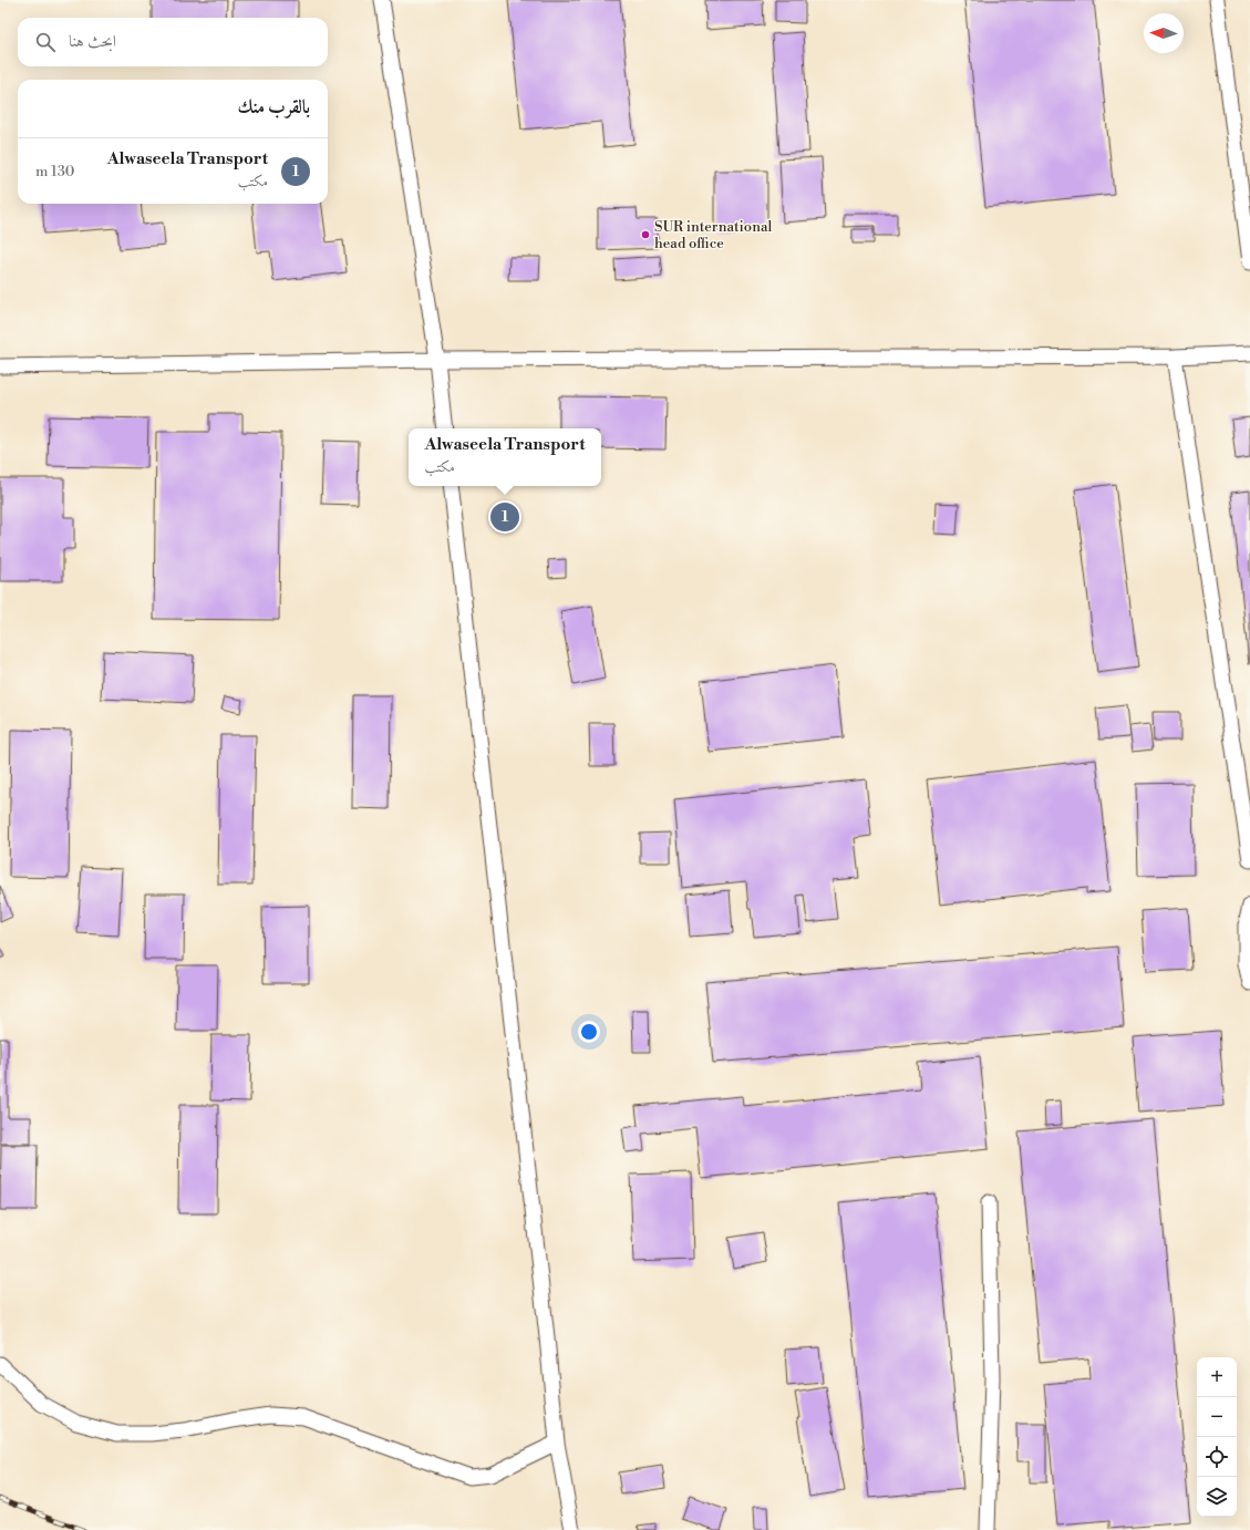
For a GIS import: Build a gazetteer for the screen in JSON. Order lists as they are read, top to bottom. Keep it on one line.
{"places":["SUR international head office"],"north":"left","page":{"search":"ابحث هنا","heading":"بالقرب منك","list":[{"mark":"1","name":"Alwaseela Transport","note":"مكتب","value":"130 m"}],"popup":["Alwaseela Transport","مكتب"],"pins":"1","map_buttons":["+","−"]}}
